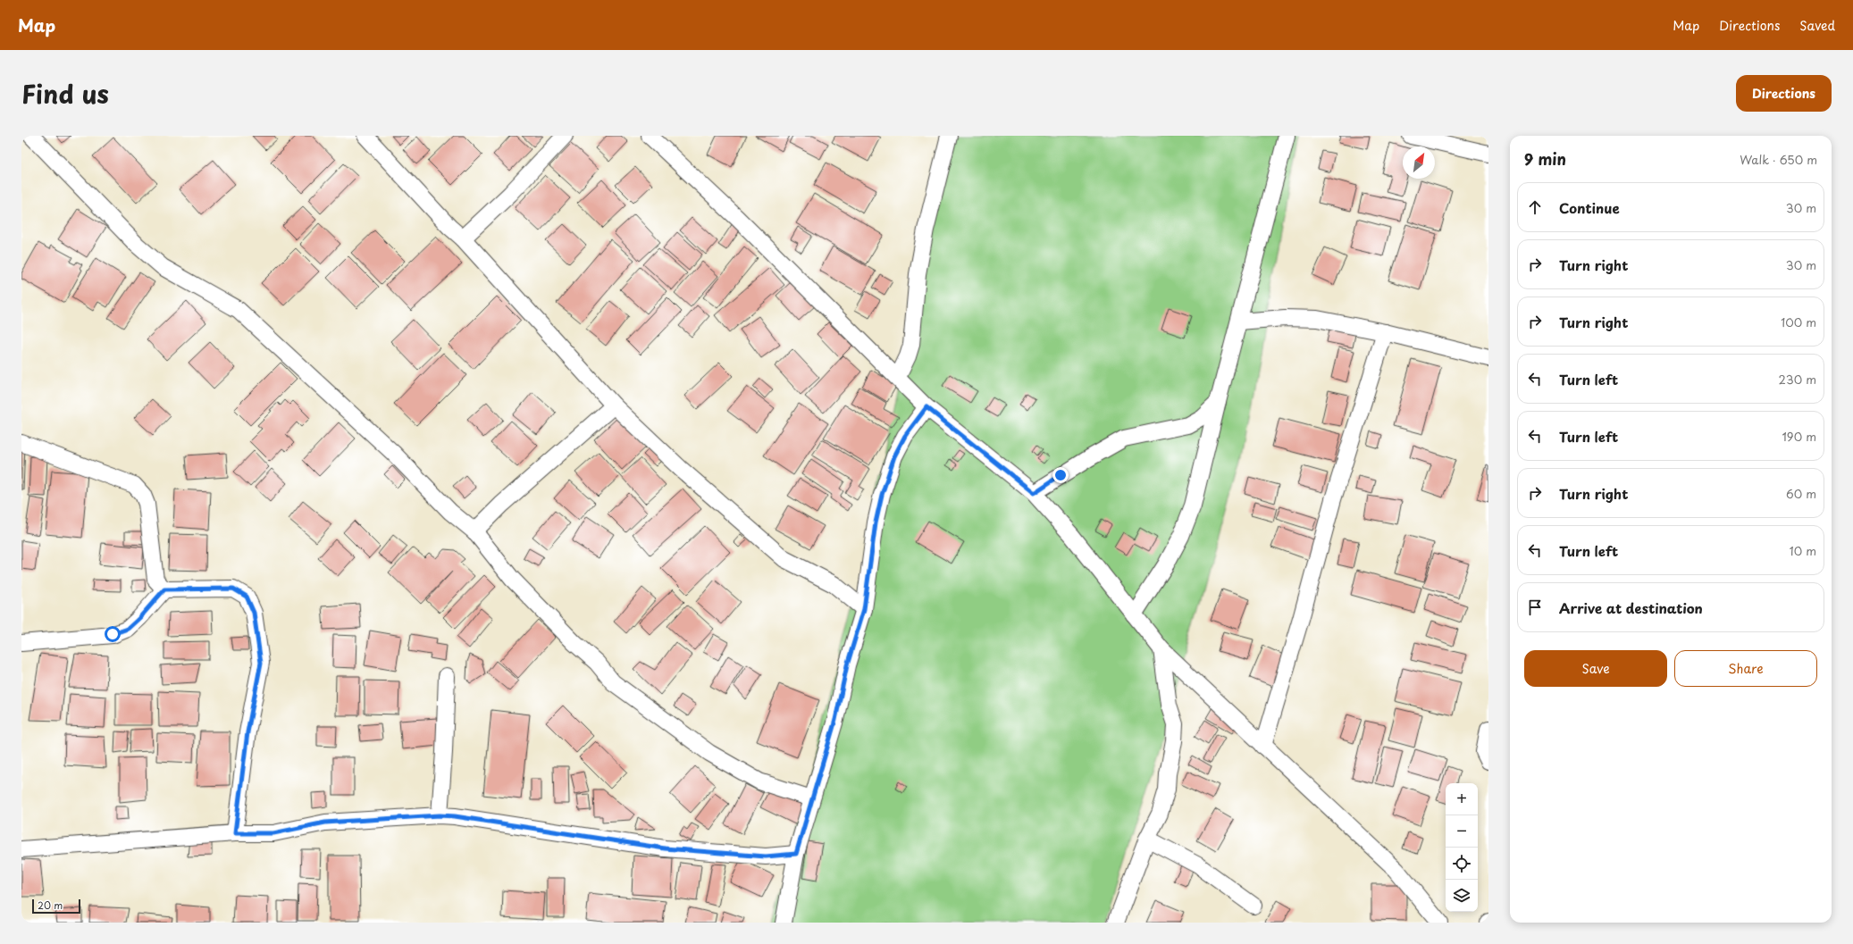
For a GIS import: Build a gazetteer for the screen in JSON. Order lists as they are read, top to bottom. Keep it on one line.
{"scale_bar":"20 m","north":"top right","page":{"header":"Map","nav":["Map","Directions","Saved"],"title":"Find us","buttons":["Directions",["Save","Share"]],"heading":["9 min","Walk · 650 m"],"list":[["Continue","30 m"],["Turn right","30 m"],["Turn right","100 m"],["Turn left","230 m"],["Turn left","190 m"],["Turn right","60 m"],["Turn left","10 m"],"Arrive at destination"],"map_buttons":["+","−"],"scale":"20 m"}}
